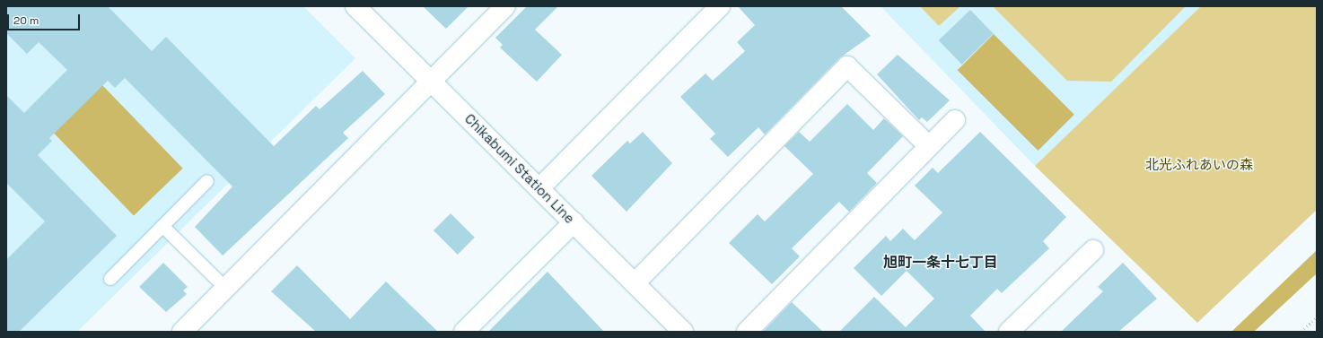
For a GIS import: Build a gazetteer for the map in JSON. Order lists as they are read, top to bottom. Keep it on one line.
{"streets":{"street":["Chikabumi Station Line"]},"districts":["旭町一条十七丁目"],"parks":["北光ふれあいの森"],"scale_bar":"20 m"}
